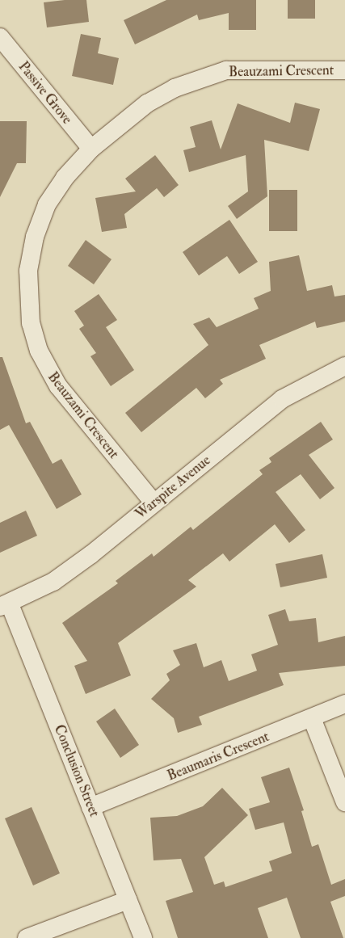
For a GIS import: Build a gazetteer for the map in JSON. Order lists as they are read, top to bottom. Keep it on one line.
{"streets":{"street":["Beauzami Crescent","Passive Grove","Warspite Avenue","Beaumaris Crescent","Conclusion Street"]},"crossings":[["Beauzami Crescent","Passive Grove"],["Beauzami Crescent","Warspite Avenue"],["Warspite Avenue","Conclusion Street"],["Beaumaris Crescent","Conclusion Street"]]}
